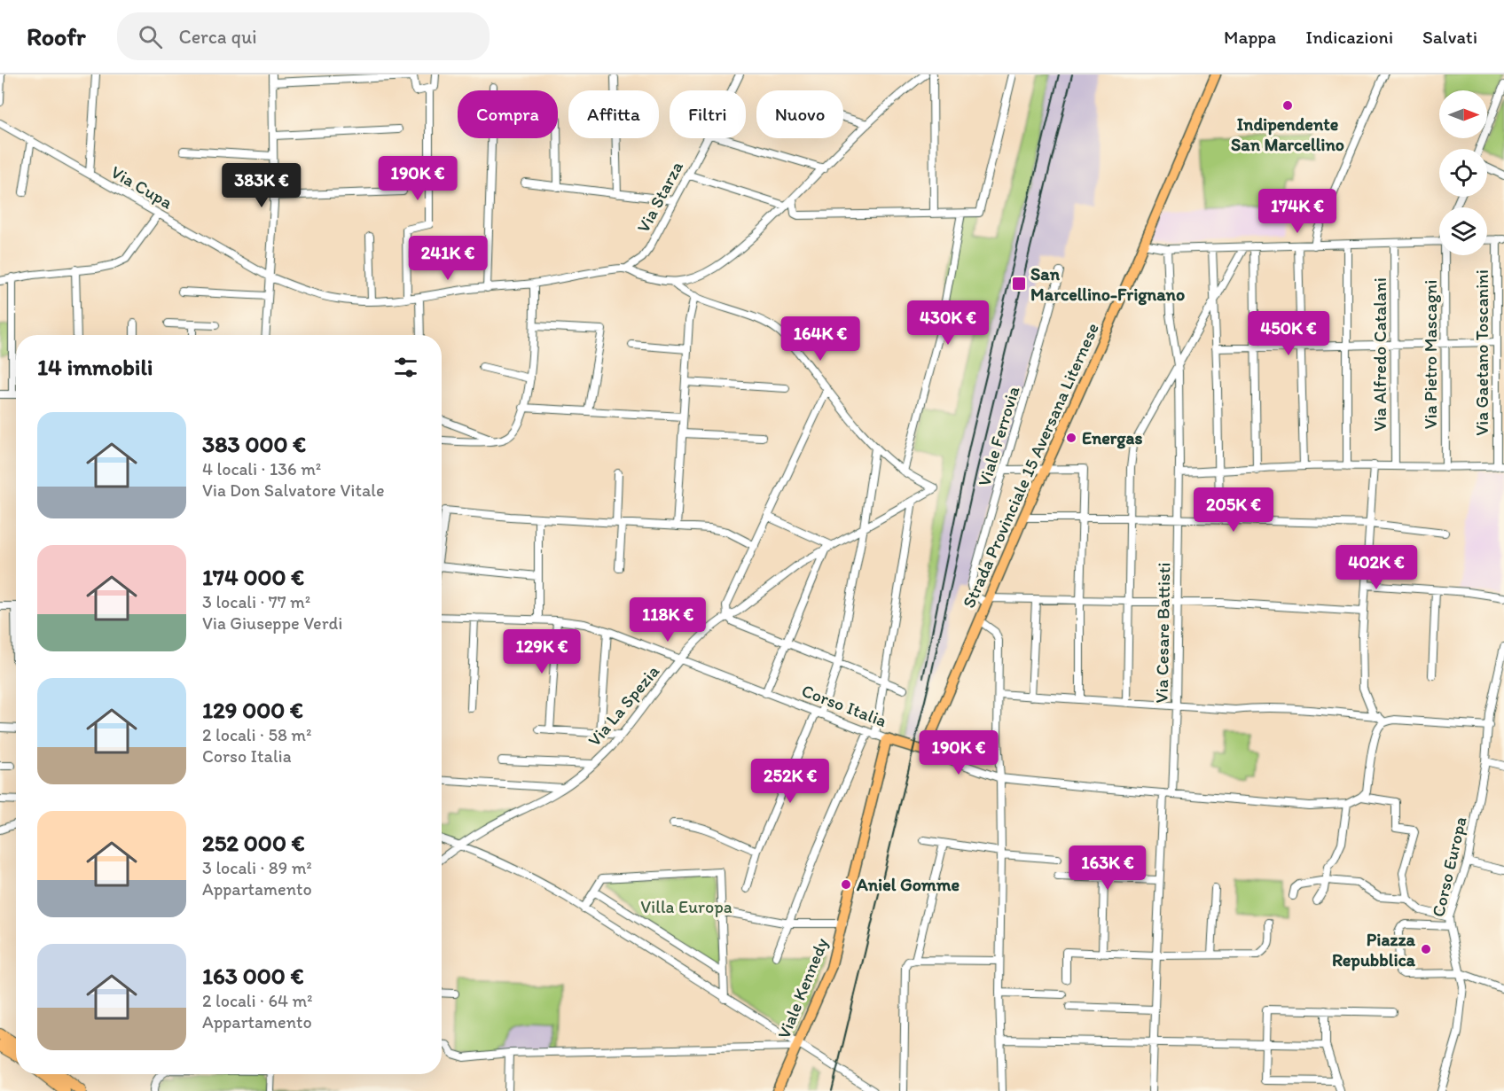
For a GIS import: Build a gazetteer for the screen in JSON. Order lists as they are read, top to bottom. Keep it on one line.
{"streets":{"main road":["Strada Provinciale 15 Aversana Liternese","Corso Italia","Viale Kennedy"],"street":["Via Cupa","Via Starza","Via Gaetano Toscanini","Via Alfredo Catalani","Via Pietro Mascagni","Viale Ferrovia","Via Cesare Battisti","Via La Spezia","Corso Europa"]},"crossings":[["Via Cupa","Via Starza"],["Viale Ferrovia","Strada Provinciale 15 Aversana Liternese"],["Strada Provinciale 15 Aversana Liternese","Corso Italia"],["Via Cesare Battisti","Corso Italia"],["Via La Spezia","Corso Italia"],["Corso Italia","Viale Kennedy"]],"parks":["Villa Europa"],"places":{"other":["Indipendente San Marcellino","Energas","Aniel Gomme","Piazza Repubblica"],"transit":["San Marcellino-Frignano"]},"north":"right","page":{"header":"Roofr","search":"Cerca qui","nav":["Mappa","Indicazioni","Salvati"],"chip":["Compra","Affitta","Filtri","Nuovo"],"price":["190K €","383K €","174K €","241K €","430K €","450K €","164K €","205K €","402K €","118K €","129K €","190K €","252K €","163K €"],"heading":"14 immobili","list":[{"name":"383 000 €","note":"4 locali · 136 m² · Via Don Salvatore Vitale"},{"name":"174 000 €","note":"3 locali · 77 m² · Via Giuseppe Verdi"},{"name":"129 000 €","note":"2 locali · 58 m² · Corso Italia"},{"name":"252 000 €","note":"3 locali · 89 m² · Appartamento"},{"name":"163 000 €","note":"2 locali · 64 m² · Appartamento"}]}}
